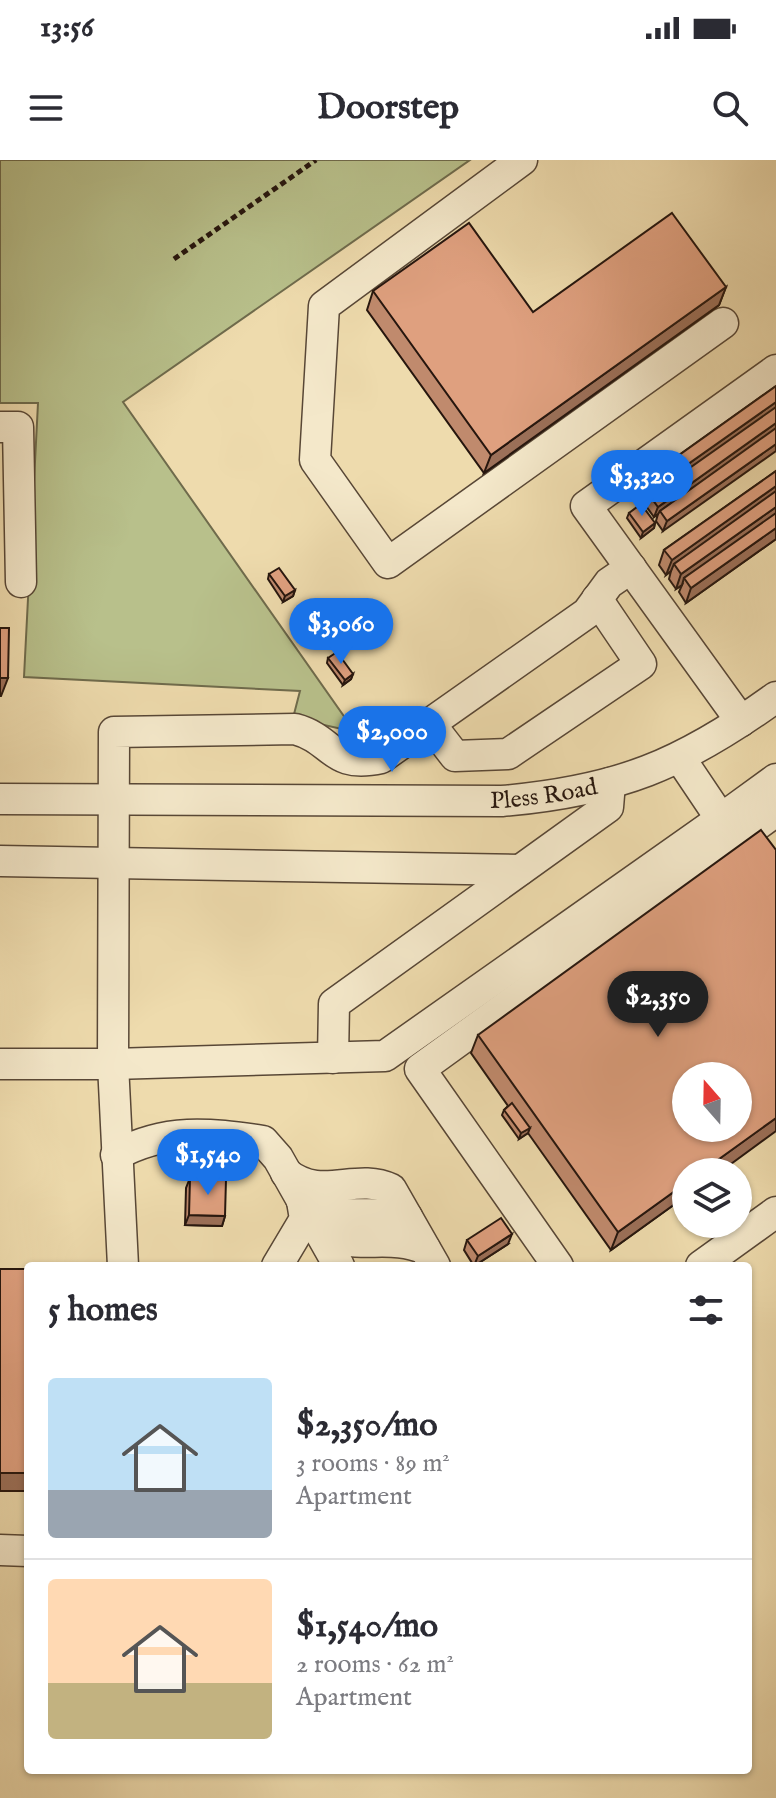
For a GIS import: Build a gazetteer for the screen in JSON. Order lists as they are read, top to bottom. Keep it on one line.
{"streets":{"street":["Pless Road"]},"north":"top","page":{"status":"13:56","header":"Doorstep","price":["$3,320","$3,060","$2,000","$2,350","$1,540"],"heading":"5 homes","list":[{"name":"$2,350/mo","note":"3 rooms · 89 m² · Apartment"},{"name":"$1,540/mo","note":"2 rooms · 62 m² · Apartment"}]}}
